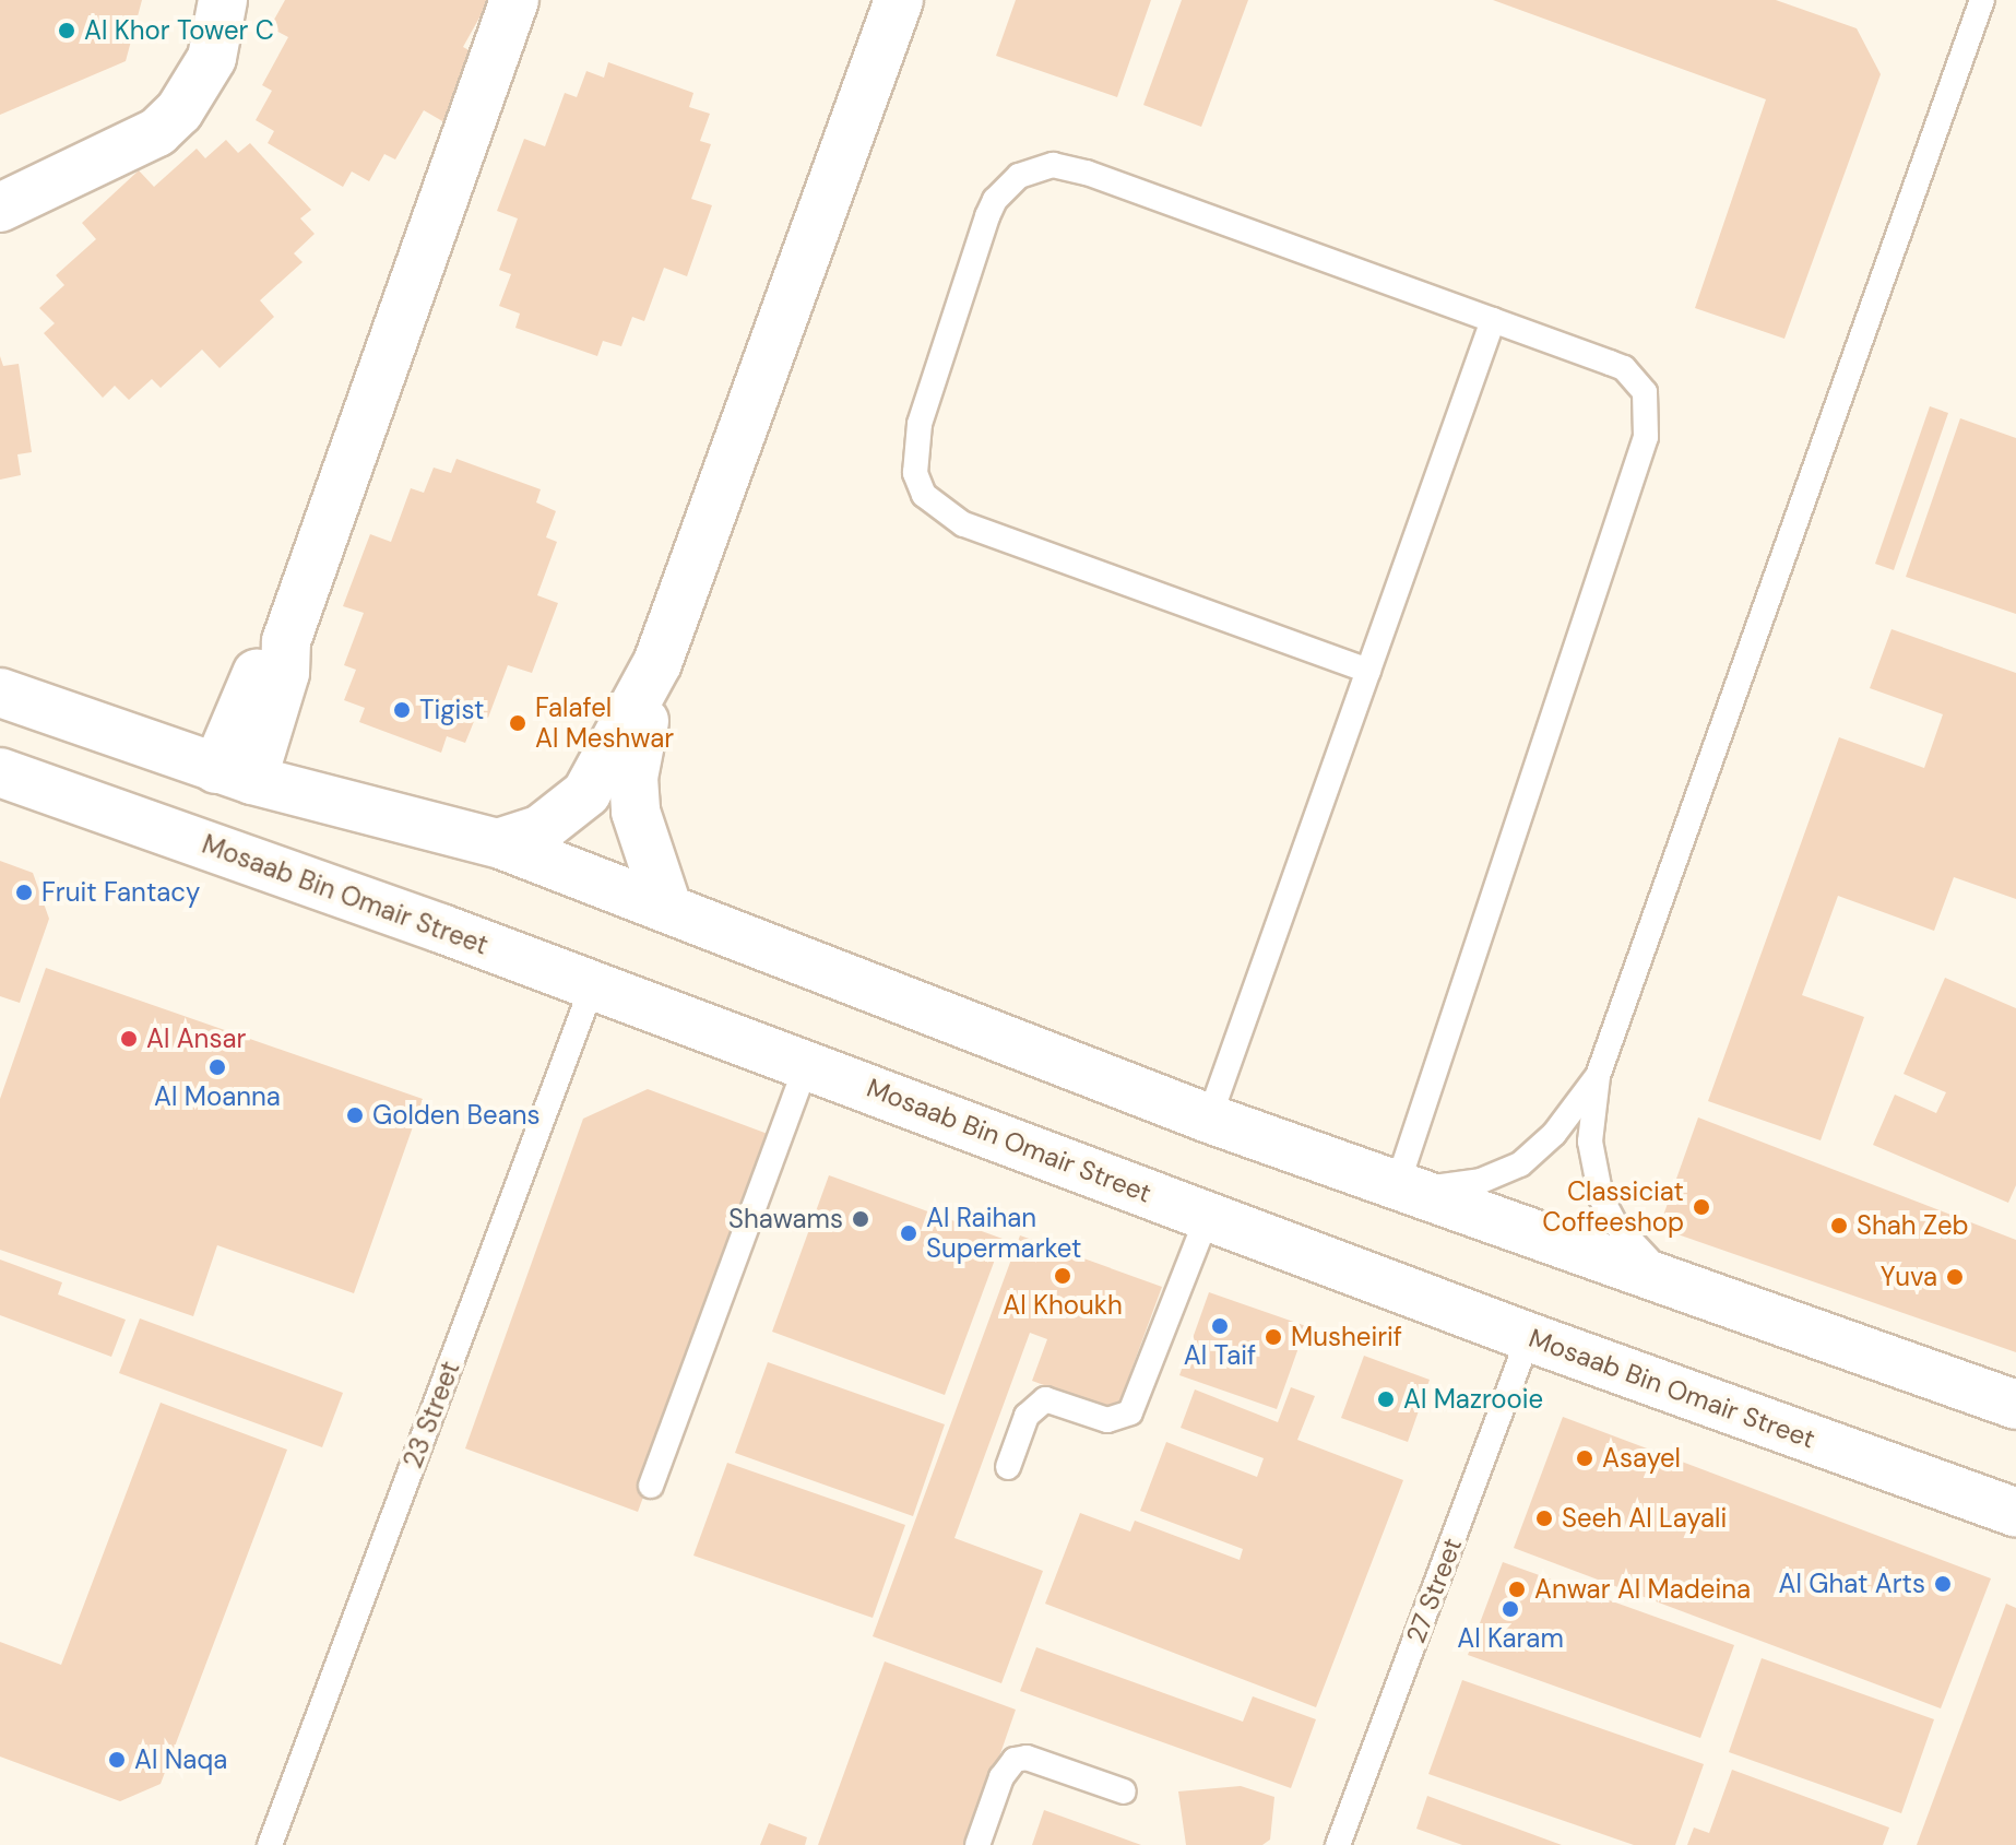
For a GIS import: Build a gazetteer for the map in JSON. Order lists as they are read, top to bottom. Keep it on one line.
{"streets":{"street":["Mosaab Bin Omair Street"],"lane":["23 Street","27 Street"]},"crossings":[["Mosaab Bin Omair Street","23 Street"],["Mosaab Bin Omair Street","27 Street"]],"places":["Al Khor Tower C","Tigist","Falafel Al Meshwar","Fruit Fantacy","Al Ansar","Al Moanna","Golden Beans","Classiciat Coffeeshop","Shawams","Shah Zeb","Al Raihan Supermarket","Al Khoukh","Yuva","Al Taif","Musheirif","Al Mazrooie","Asayel","Seeh Al Layali","Al Ghat Arts","Anwar Al Madeina","Al Karam","Al Naqa"]}
